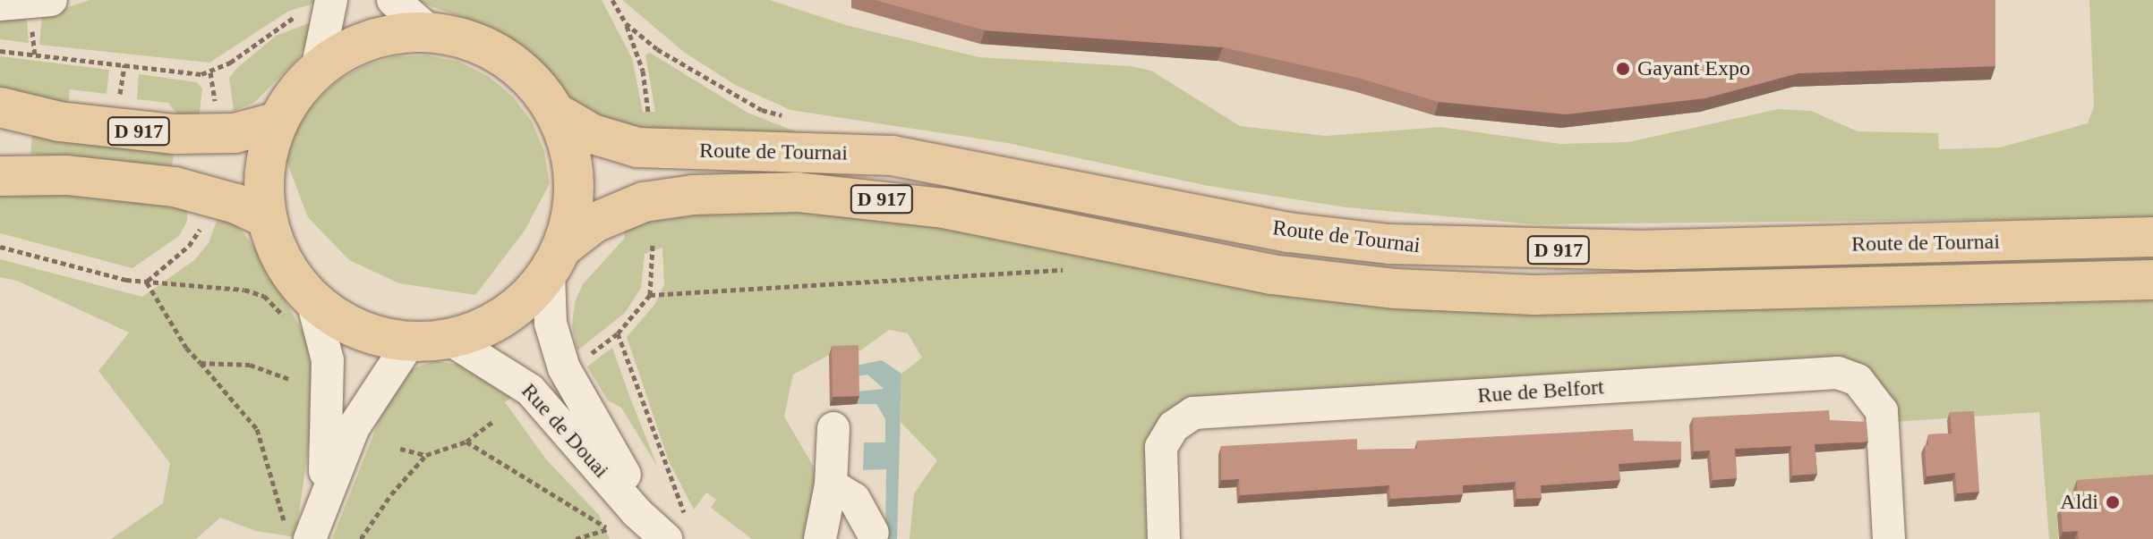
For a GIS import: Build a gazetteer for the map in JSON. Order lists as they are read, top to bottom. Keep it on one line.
{"streets":{"main road":["D 917","Route de Tournai"],"street":["Rue de Belfort","Rue de Douai"]},"crossings":[["D 917","Route de Tournai"],["Route de Tournai","Rue de Douai"]],"places":["Gayant Expo","Aldi"]}
